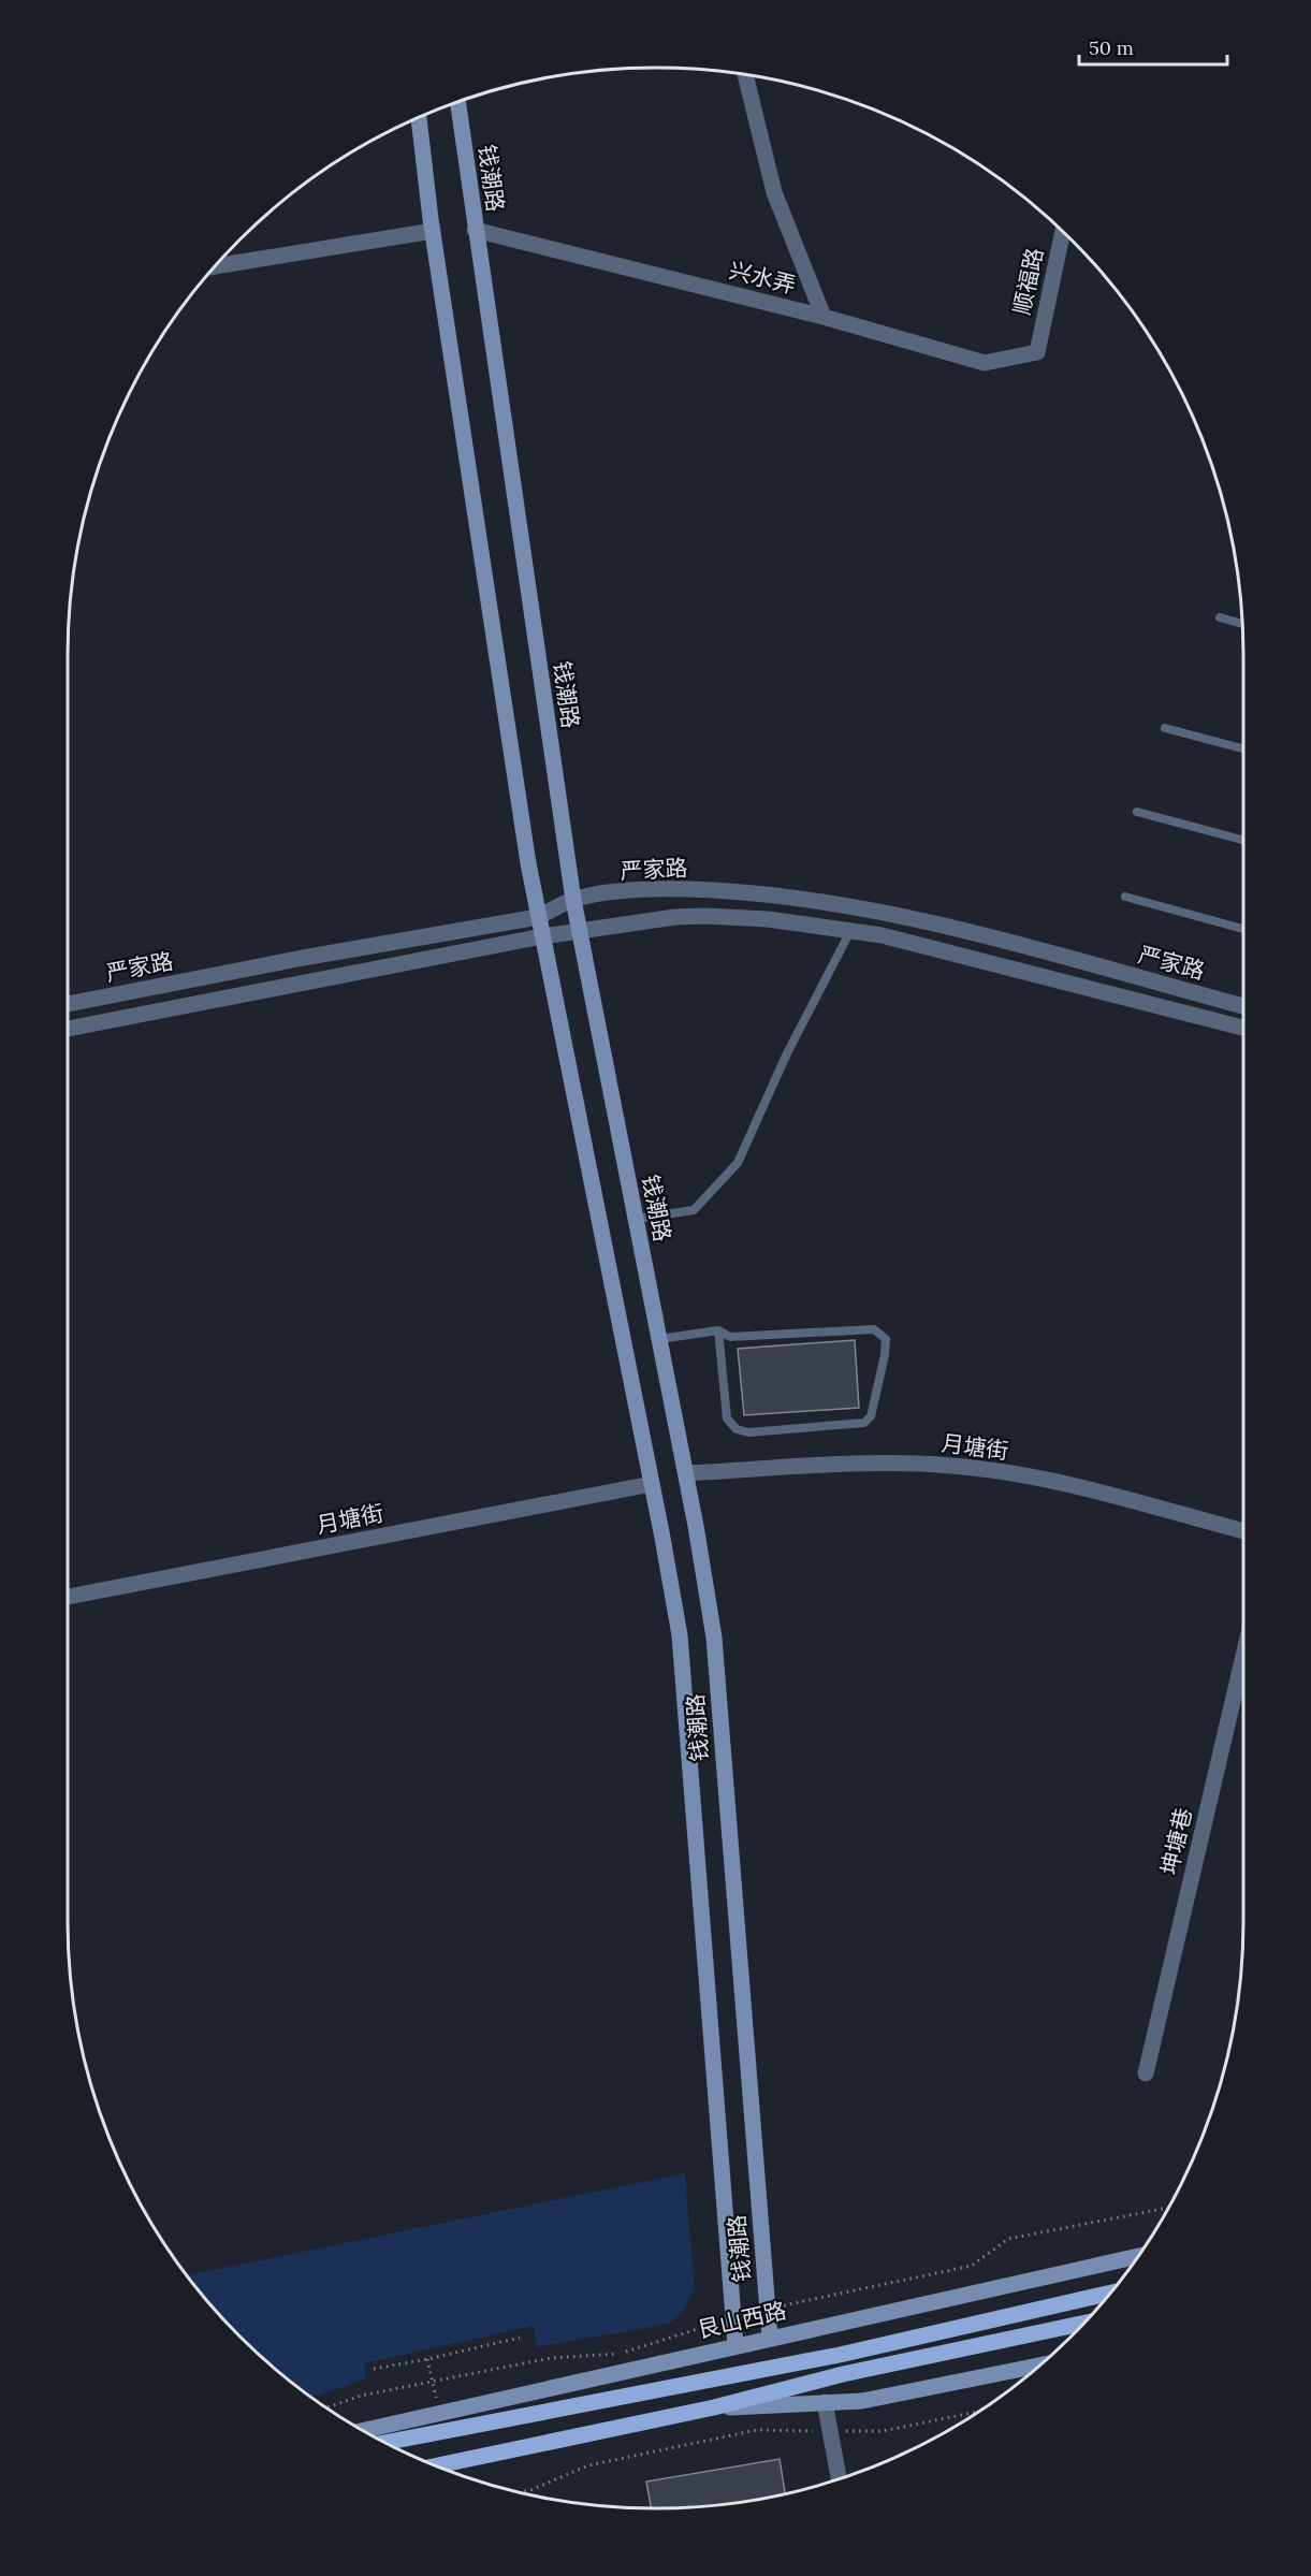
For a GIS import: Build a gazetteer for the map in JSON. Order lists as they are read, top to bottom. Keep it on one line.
{"streets":{"main road":["钱潮路","艮山西路"],"street":["兴水弄","顺福路","严家路","月塘街","坤塘巷"]},"crossings":[["钱潮路","兴水弄"],["钱潮路","严家路"],["钱潮路","月塘街"],["钱潮路","艮山西路"],["兴水弄","顺福路"]],"scale_bar":"50 m"}
